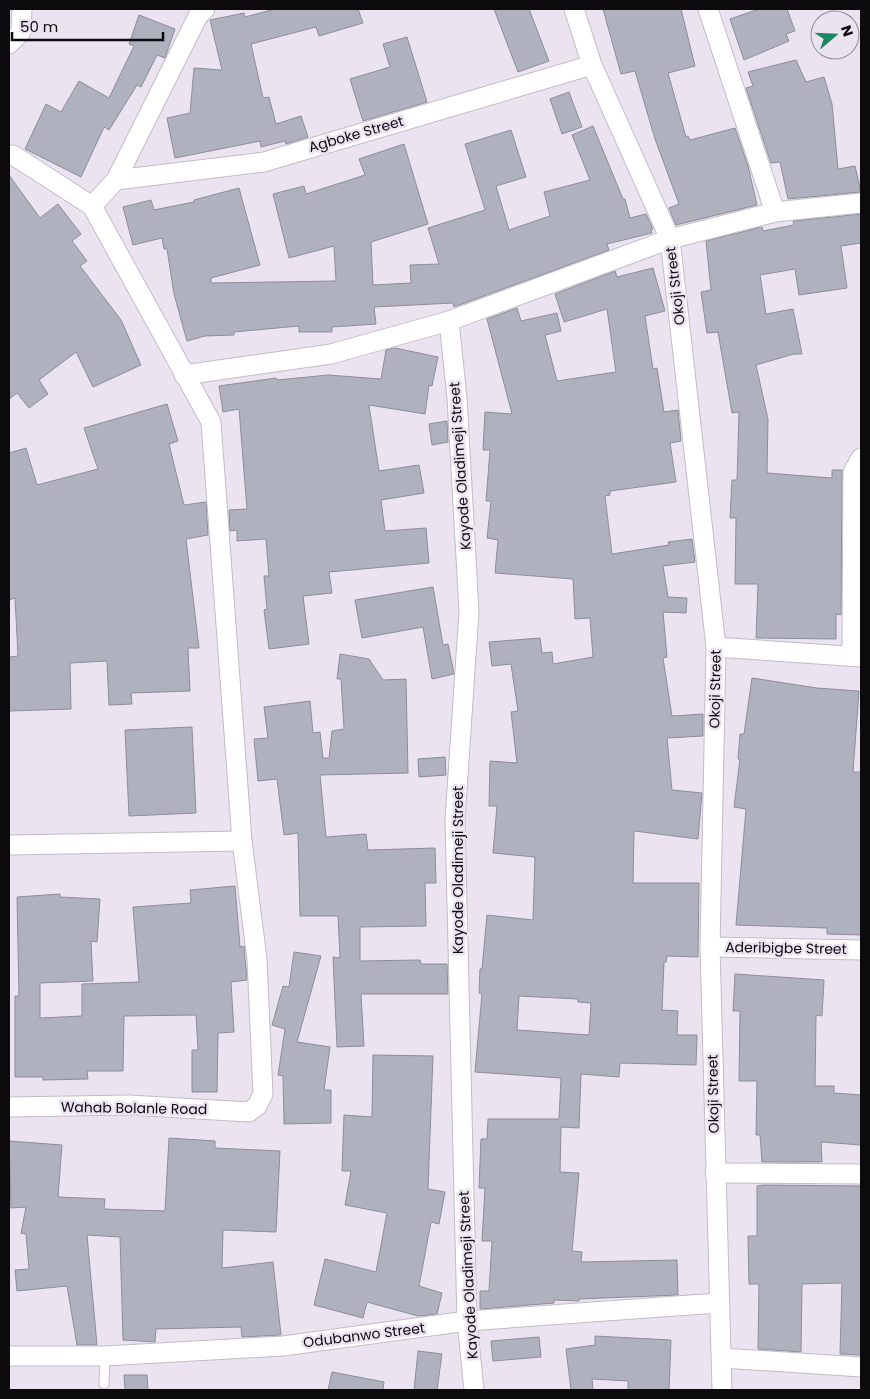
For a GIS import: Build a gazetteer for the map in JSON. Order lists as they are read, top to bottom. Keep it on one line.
{"streets":{"street":["Agboke Street","Okoji Street","Kayode Oladimeji Street","Aderibigbe Street","Wahab Bolanle Road","Odubanwo Street"]},"crossings":[["Agboke Street","Okoji Street"],["Okoji Street","Aderibigbe Street"],["Okoji Street","Odubanwo Street"],["Kayode Oladimeji Street","Odubanwo Street"]],"scale_bar":"50 m","north":"right"}
